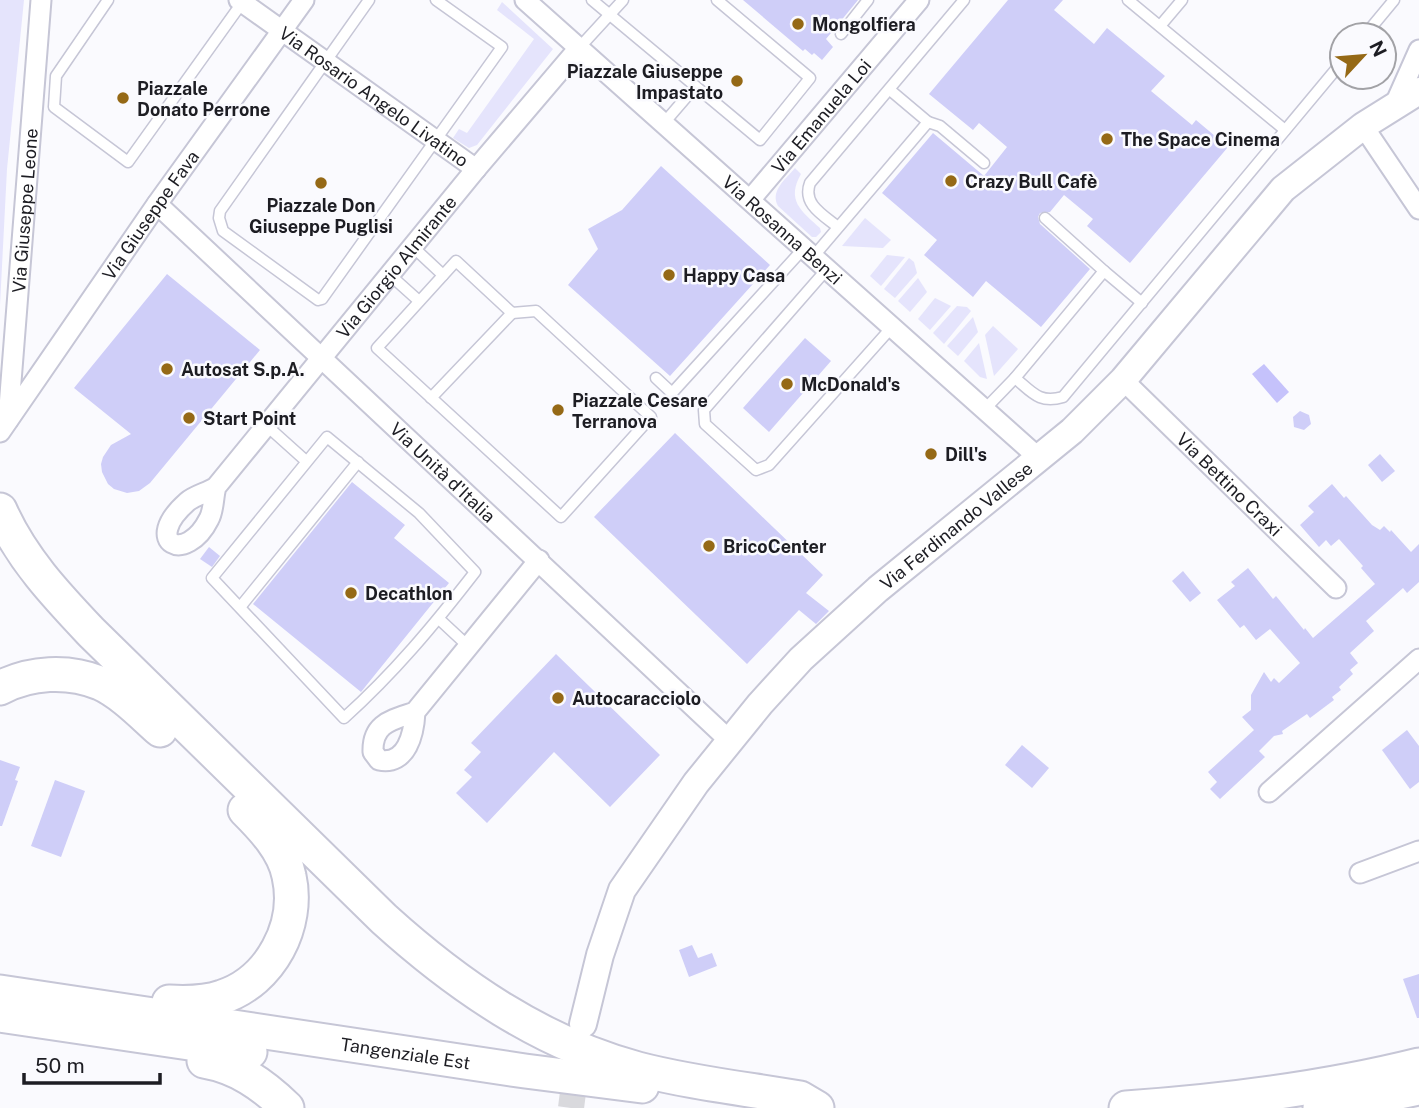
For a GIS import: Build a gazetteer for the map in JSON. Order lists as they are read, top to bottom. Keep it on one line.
{"streets":{"highway":["Tangenziale Est"],"street":["Via Rosario Angelo Livatino","Via Emanuela Loi","Via Giuseppe Leone","Via Giuseppe Fava","Via Rosanna Benzi","Via Giorgio Almirante","Via Unità d'Italia","Via Bettino Craxi","Via Ferdinando Vallese"]},"crossings":[["Via Rosario Angelo Livatino","Via Giuseppe Fava"],["Via Rosario Angelo Livatino","Via Giorgio Almirante"],["Via Emanuela Loi","Via Rosanna Benzi"],["Via Giuseppe Leone","Via Giuseppe Fava"],["Via Giuseppe Fava","Via Unità d'Italia"],["Via Rosanna Benzi","Via Giorgio Almirante"],["Via Rosanna Benzi","Via Ferdinando Vallese"],["Via Giorgio Almirante","Via Unità d'Italia"],["Via Unità d'Italia","Via Ferdinando Vallese"],["Via Bettino Craxi","Via Ferdinando Vallese"]],"places":["Mongolfiera","Piazzale Giuseppe Impastato","Piazzale Donato Perrone","The Space Cinema","Crazy Bull Cafè","Piazzale Don Giuseppe Puglisi","Happy Casa","Autosat S.p.A.","McDonald's","Piazzale Cesare Terranova","Start Point","Dill's","BricoCenter","Decathlon","Autocaracciolo"],"scale_bar":"50 m","north":"top right"}
